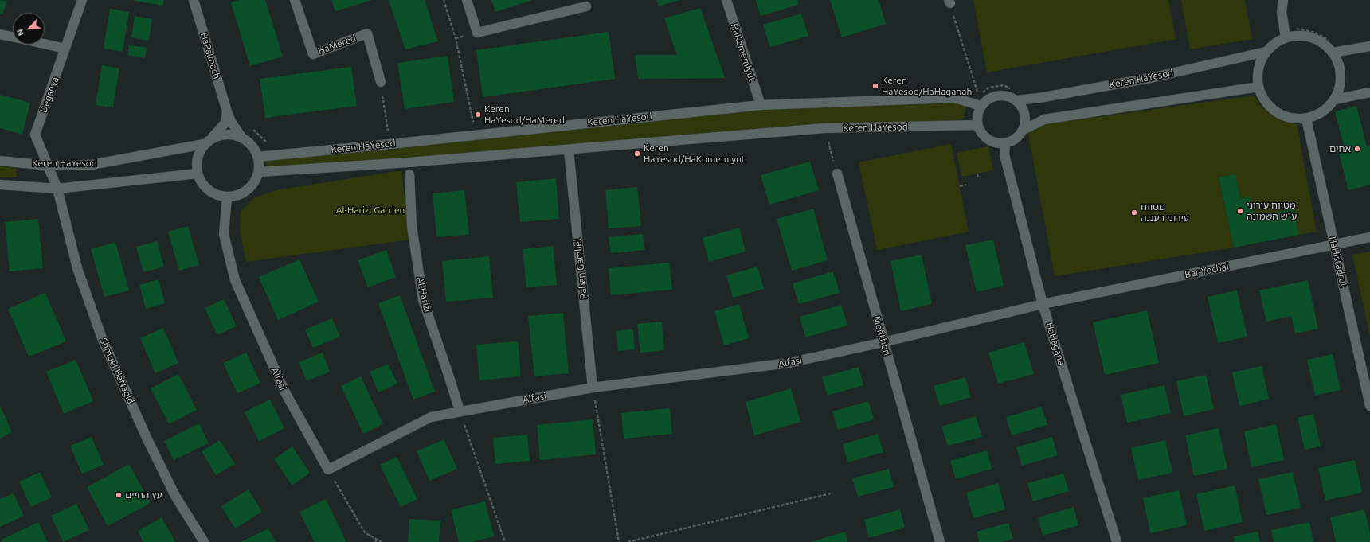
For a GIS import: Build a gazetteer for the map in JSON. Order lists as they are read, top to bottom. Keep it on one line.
{"streets":{"street":["HaMered","HaKomemiyut","HaPalmach","Keren HaYesod","Deganya","HaHistadrut","Raban Gamliel","Bar Yochai","Al-Harizi","Montfiori","HaHagana","Alfasi","Shmuel HaNagid"]},"crossings":[["HaKomemiyut","Keren HaYesod"],["HaPalmach","Keren HaYesod"],["HaPalmach","Alfasi"],["Keren HaYesod","Deganya"],["Keren HaYesod","HaHistadrut"],["Keren HaYesod","Raban Gamliel"],["Keren HaYesod","HaHagana"],["Keren HaYesod","Alfasi"],["Deganya","Shmuel HaNagid"],["HaHistadrut","Bar Yochai"],["Raban Gamliel","Alfasi"],["Bar Yochai","HaHagana"],["Bar Yochai","Alfasi"],["Al-Harizi","Alfasi"],["Montfiori","Alfasi"],["HaHagana","Alfasi"]],"parks":["Al-Harizi Garden"],"places":["Keren HaYesod/HaHaganah","Keren HaYesod/HaMered","אחים","Keren HaYesod/HaKomemiyut","מטווח עירוני ע\"ש השמונה","מטווח עירוני רעננה","עץ החיים"],"north":"bottom left"}
